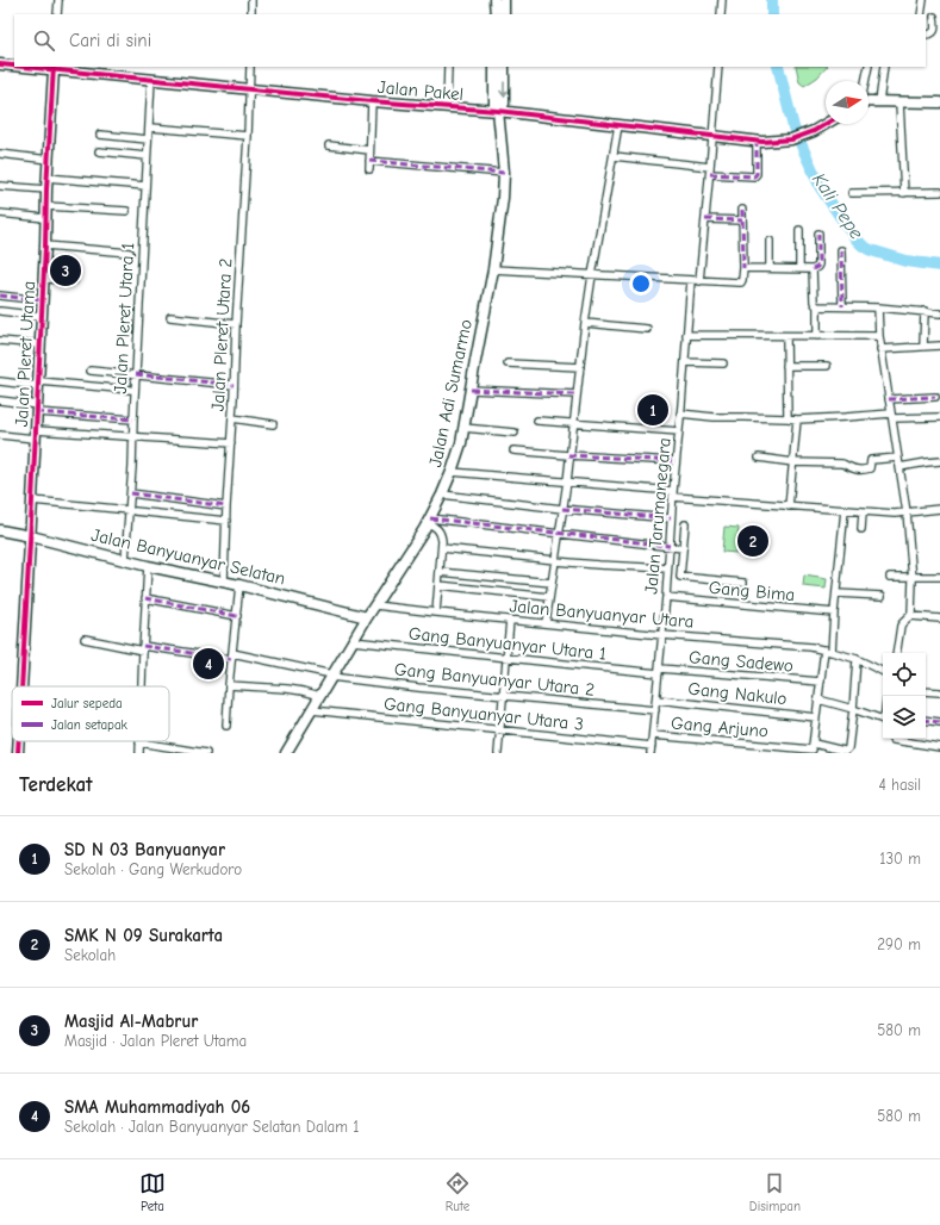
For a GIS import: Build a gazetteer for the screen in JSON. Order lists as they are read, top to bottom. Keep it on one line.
{"streets":{"street":["Jalan Pakel","Jalan Pleret Utara 1","Jalan Pleret Utara 2","Jalan Pleret Utama","Jalan Adi Sumarmo","Jalan Tarumanegara","Jalan Banyuanyar Selatan","Gang Bima","Jalan Banyuanyar Utara","Gang Banyuanyar Utara 1","Gang Sadewo","Gang Banyuanyar Utara 2","Gang Nakulo","Gang Banyuanyar Utara 3","Gang Arjuno"]},"crossings":[["Jalan Pakel","Jalan Pleret Utara 1"],["Jalan Pakel","Jalan Pleret Utara 2"],["Jalan Pakel","Jalan Pleret Utama"],["Jalan Pakel","Jalan Adi Sumarmo"],["Jalan Pleret Utara 1","Jalan Banyuanyar Selatan"],["Jalan Pleret Utara 2","Jalan Banyuanyar Selatan"],["Jalan Pleret Utama","Jalan Banyuanyar Selatan"],["Jalan Adi Sumarmo","Jalan Banyuanyar Selatan"],["Jalan Adi Sumarmo","Jalan Banyuanyar Utara"],["Jalan Adi Sumarmo","Gang Banyuanyar Utara 1"],["Jalan Adi Sumarmo","Gang Banyuanyar Utara 2"],["Jalan Adi Sumarmo","Gang Banyuanyar Utara 3"],["Jalan Tarumanegara","Gang Bima"],["Jalan Tarumanegara","Jalan Banyuanyar Utara"],["Jalan Tarumanegara","Gang Banyuanyar Utara 1"],["Jalan Tarumanegara","Gang Sadewo"],["Jalan Tarumanegara","Gang Banyuanyar Utara 2"],["Jalan Tarumanegara","Gang Nakulo"],["Jalan Tarumanegara","Gang Banyuanyar Utara 3"],["Jalan Tarumanegara","Gang Arjuno"],["Gang Banyuanyar Utara 1","Gang Sadewo"]],"water":["Kali Pepe"],"legend":["Jalur sepeda","Jalan setapak"],"north":"right","page":{"search":"Cari di sini","pins":["3","1","2","4"],"heading":["Terdekat","4 hasil"],"list":[{"mark":"1","name":"SD N 03 Banyuanyar","note":"Sekolah · Gang Werkudoro","value":"130 m"},{"mark":"2","name":"SMK N 09 Surakarta","note":"Sekolah","value":"290 m"},{"mark":"3","name":"Masjid Al-Mabrur","note":"Masjid · Jalan Pleret Utama","value":"580 m"},{"mark":"4","name":"SMA Muhammadiyah 06","note":"Sekolah · Jalan Banyuanyar Selatan Dalam 1","value":"580 m"}],"nav":["Peta","Rute","Disimpan"]}}
